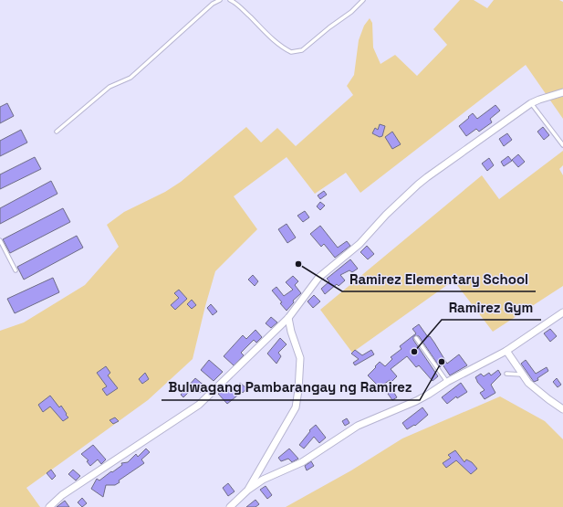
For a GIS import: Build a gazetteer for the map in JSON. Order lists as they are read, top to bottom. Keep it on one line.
{"places":["Ramirez Elementary School","Ramirez Gym","Bulwagang Pambarangay ng Ramirez"]}
